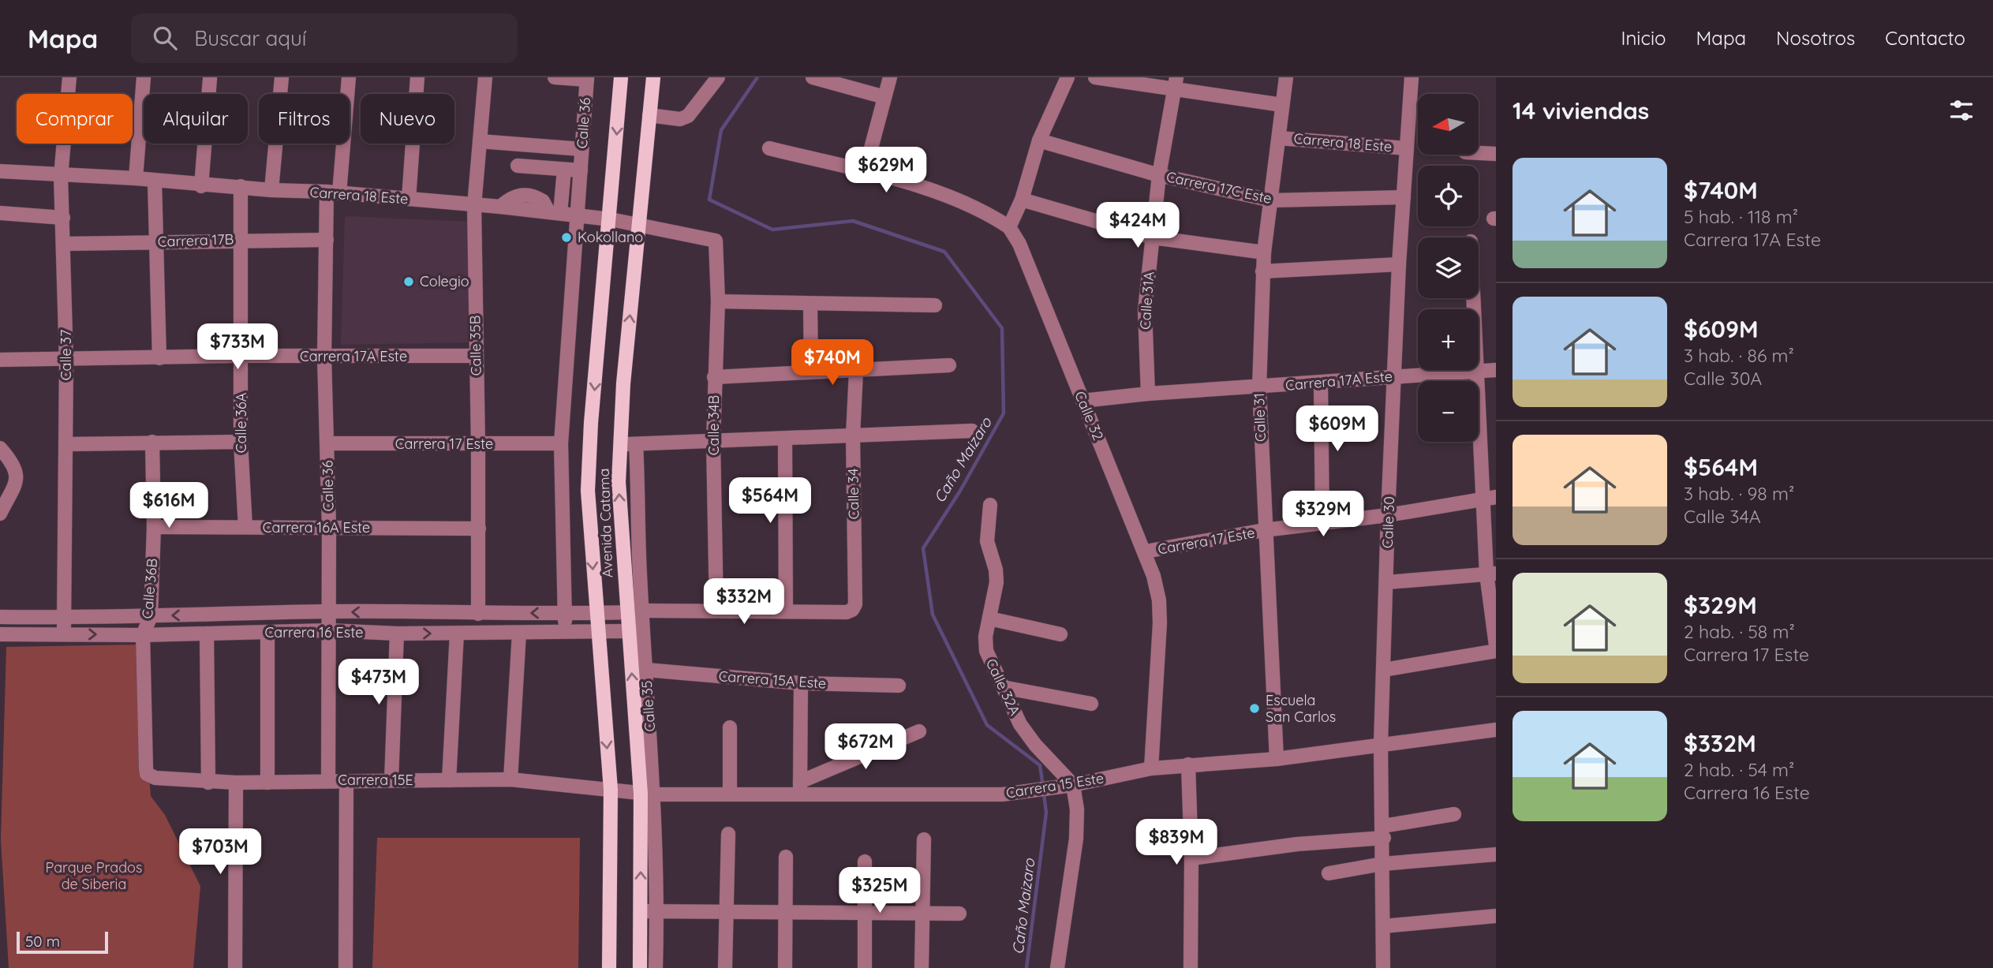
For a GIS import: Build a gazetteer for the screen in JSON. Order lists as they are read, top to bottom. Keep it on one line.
{"streets":{"main road":["Avenida Catama"],"street":["Calle 36","Carrera 18 Este","Carrera 17C Este","Carrera 17B","Calle 31A","Calle 35B","Calle 37","Carrera 17A Este","Calle 32","Calle 31","Calle 36A","Calle 34B","Carrera 17 Este","Calle 34","Calle 30","Carrera 16A Este","Calle 36B","Carrera 16 Este","Carrera 15A Este","Calle 32A","Calle 35","Carrera 15E","Carrera 15 Este"]},"crossings":[["Calle 36","Carrera 18 Este"],["Calle 36","Carrera 17B"],["Calle 36","Carrera 17A Este"],["Calle 36","Carrera 17 Este"],["Calle 36","Carrera 16A Este"],["Calle 36","Carrera 16 Este"],["Calle 36","Carrera 15E"],["Carrera 18 Este","Calle 35B"],["Carrera 18 Este","Calle 37"],["Carrera 18 Este","Calle 31"],["Carrera 18 Este","Calle 36A"],["Carrera 18 Este","Calle 34B"],["Carrera 18 Este","Calle 30"],["Carrera 18 Este","Avenida Catama"],["Carrera 17C Este","Calle 31A"],["Carrera 17C Este","Calle 31"],["Carrera 17C Este","Calle 30"],["Carrera 17B","Calle 37"],["Carrera 17B","Calle 36A"],["Calle 31A","Carrera 17A Este"],["Calle 35B","Carrera 17A Este"],["Calle 35B","Carrera 17 Este"],["Calle 35B","Carrera 16A Este"],["Calle 35B","Carrera 16 Este"],["Calle 37","Carrera 17A Este"],["Calle 37","Carrera 16 Este"],["Carrera 17A Este","Calle 32"],["Carrera 17A Este","Calle 31"],["Carrera 17A Este","Calle 36A"],["Carrera 17A Este","Calle 30"],["Calle 32","Carrera 17 Este"],["Calle 32","Carrera 15 Este"],["Calle 31","Carrera 17 Este"],["Calle 31","Carrera 15 Este"],["Calle 36A","Carrera 16A Este"],["Carrera 17 Este","Calle 30"],["Calle 30","Carrera 15 Este"],["Avenida Catama","Carrera 16 Este"],["Avenida Catama","Calle 35"],["Avenida Catama","Carrera 15E"],["Avenida Catama","Carrera 15 Este"],["Carrera 16A Este","Calle 36B"],["Calle 36B","Carrera 16 Este"],["Calle 36B","Carrera 15E"],["Carrera 15A Este","Calle 35"],["Calle 32A","Carrera 15 Este"],["Calle 35","Carrera 15 Este"],["Carrera 15E","Carrera 15 Este"]],"water":["Caño Maizaro"],"parks":["Parque Prados de Siberia"],"places":["Kokollano","Colegio","Escuela San Carlos"],"scale_bar":"50 m","north":"left","page":{"header":"Mapa","search":"Buscar aquí","nav":["Inicio","Mapa","Nosotros","Contacto"],"heading":"14 viviendas","map_buttons":["+","−"],"chip":["Comprar","Alquilar","Filtros","Nuevo"],"list":[{"name":"$740M","note":"5 hab. · 118 m² · Carrera 17A Este"},{"name":"$609M","note":"3 hab. · 86 m² · Calle 30A"},{"name":"$564M","note":"3 hab. · 98 m² · Calle 34A"},{"name":"$329M","note":"2 hab. · 58 m² · Carrera 17 Este"},{"name":"$332M","note":"2 hab. · 54 m² · Carrera 16 Este"}],"price":["$629M","$424M","$733M","$740M","$609M","$564M","$616M","$329M","$332M","$473M","$672M","$839M","$703M","$325M"],"scale":"50 m"}}
